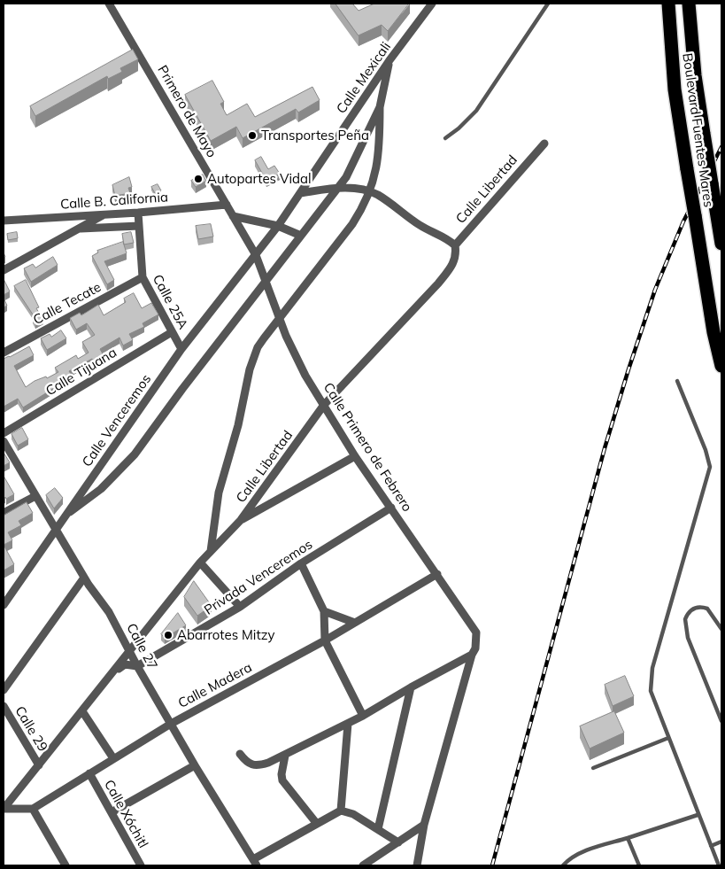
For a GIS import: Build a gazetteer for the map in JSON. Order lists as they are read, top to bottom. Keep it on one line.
{"streets":{"highway":["Boulevard Fuentes Mares"],"street":["Calle Mexicali","Primero de Mayo","Calle Libertad","Calle B. California","Calle 25A","Calle Tecate","Calle Tijuana","Calle Venceremos","Calle Primero de Febrero","Privada Venceremos","Calle 27","Calle Madera","Calle 29","Calle Xóchitl"]},"crossings":[["Calle Mexicali","Primero de Mayo"],["Calle Mexicali","Calle Venceremos"],["Calle Mexicali","Calle Primero de Febrero"],["Primero de Mayo","Calle B. California"],["Primero de Mayo","Calle Venceremos"],["Primero de Mayo","Calle Primero de Febrero"],["Calle Libertad","Calle Primero de Febrero"],["Calle Libertad","Privada Venceremos"],["Calle Libertad","Calle 27"],["Calle Libertad","Calle 29"],["Calle Libertad","Calle Xóchitl"],["Calle B. California","Calle 25A"],["Calle 25A","Calle Tecate"],["Calle 25A","Calle Tijuana"],["Calle 25A","Calle Venceremos"],["Calle Venceremos","Calle Primero de Febrero"],["Calle Venceremos","Calle 27"],["Calle Primero de Febrero","Privada Venceremos"],["Calle Primero de Febrero","Calle Madera"],["Privada Venceremos","Calle 27"],["Calle 27","Calle Madera"],["Calle Madera","Calle Xóchitl"]],"places":["Transportes Peña","Autopartes Vidal","Abarrotes Mitzy"]}
